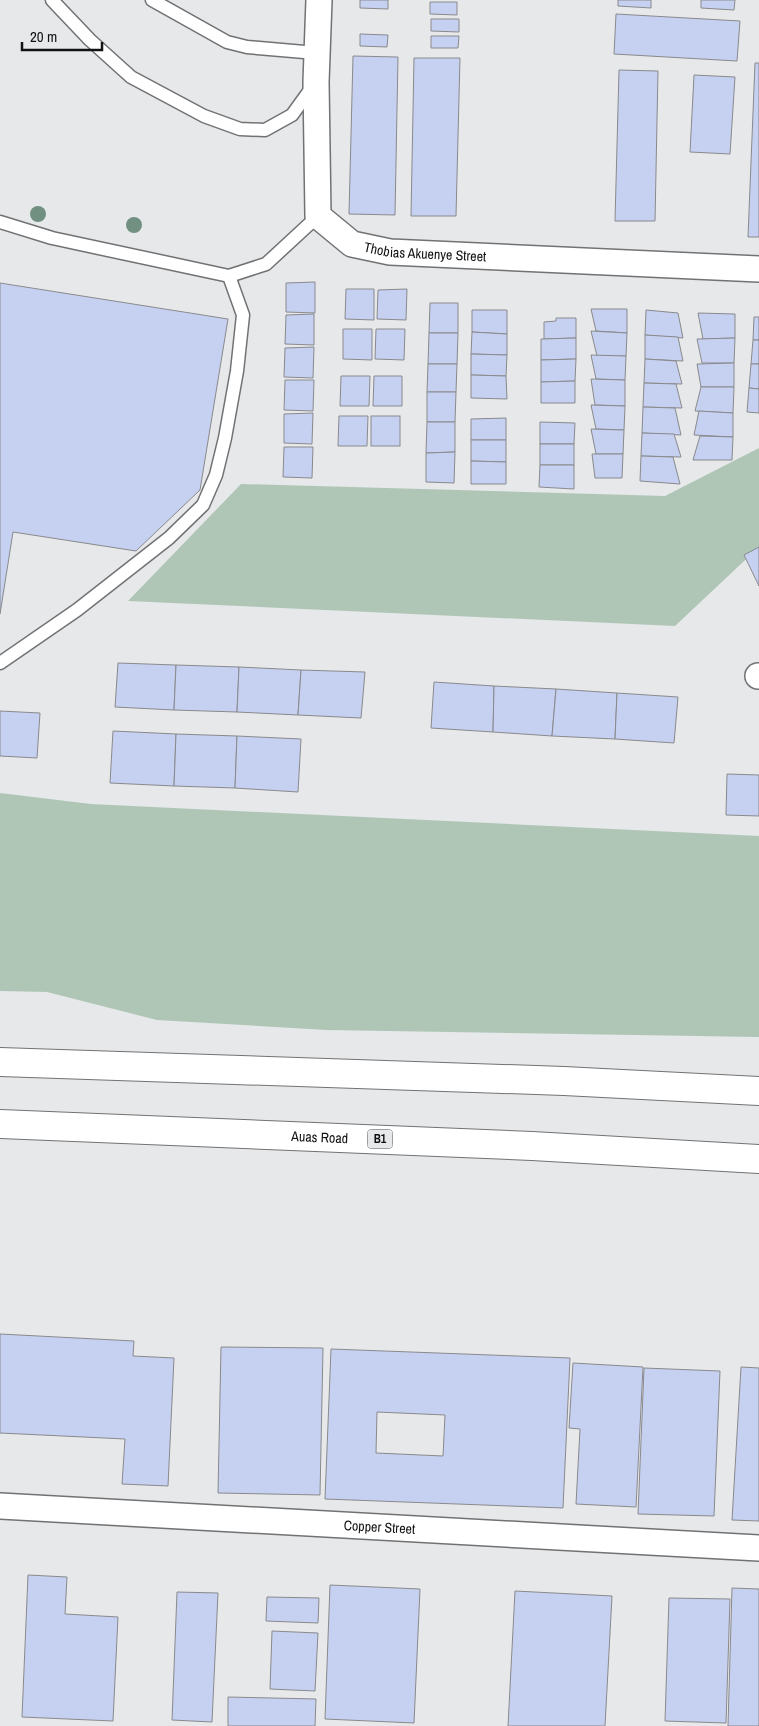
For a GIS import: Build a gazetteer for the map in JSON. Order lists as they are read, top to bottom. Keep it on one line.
{"streets":{"highway":["Auas Road","B1"],"street":["Thobias Akuenye Street","Copper Street"]},"scale_bar":"20 m"}
